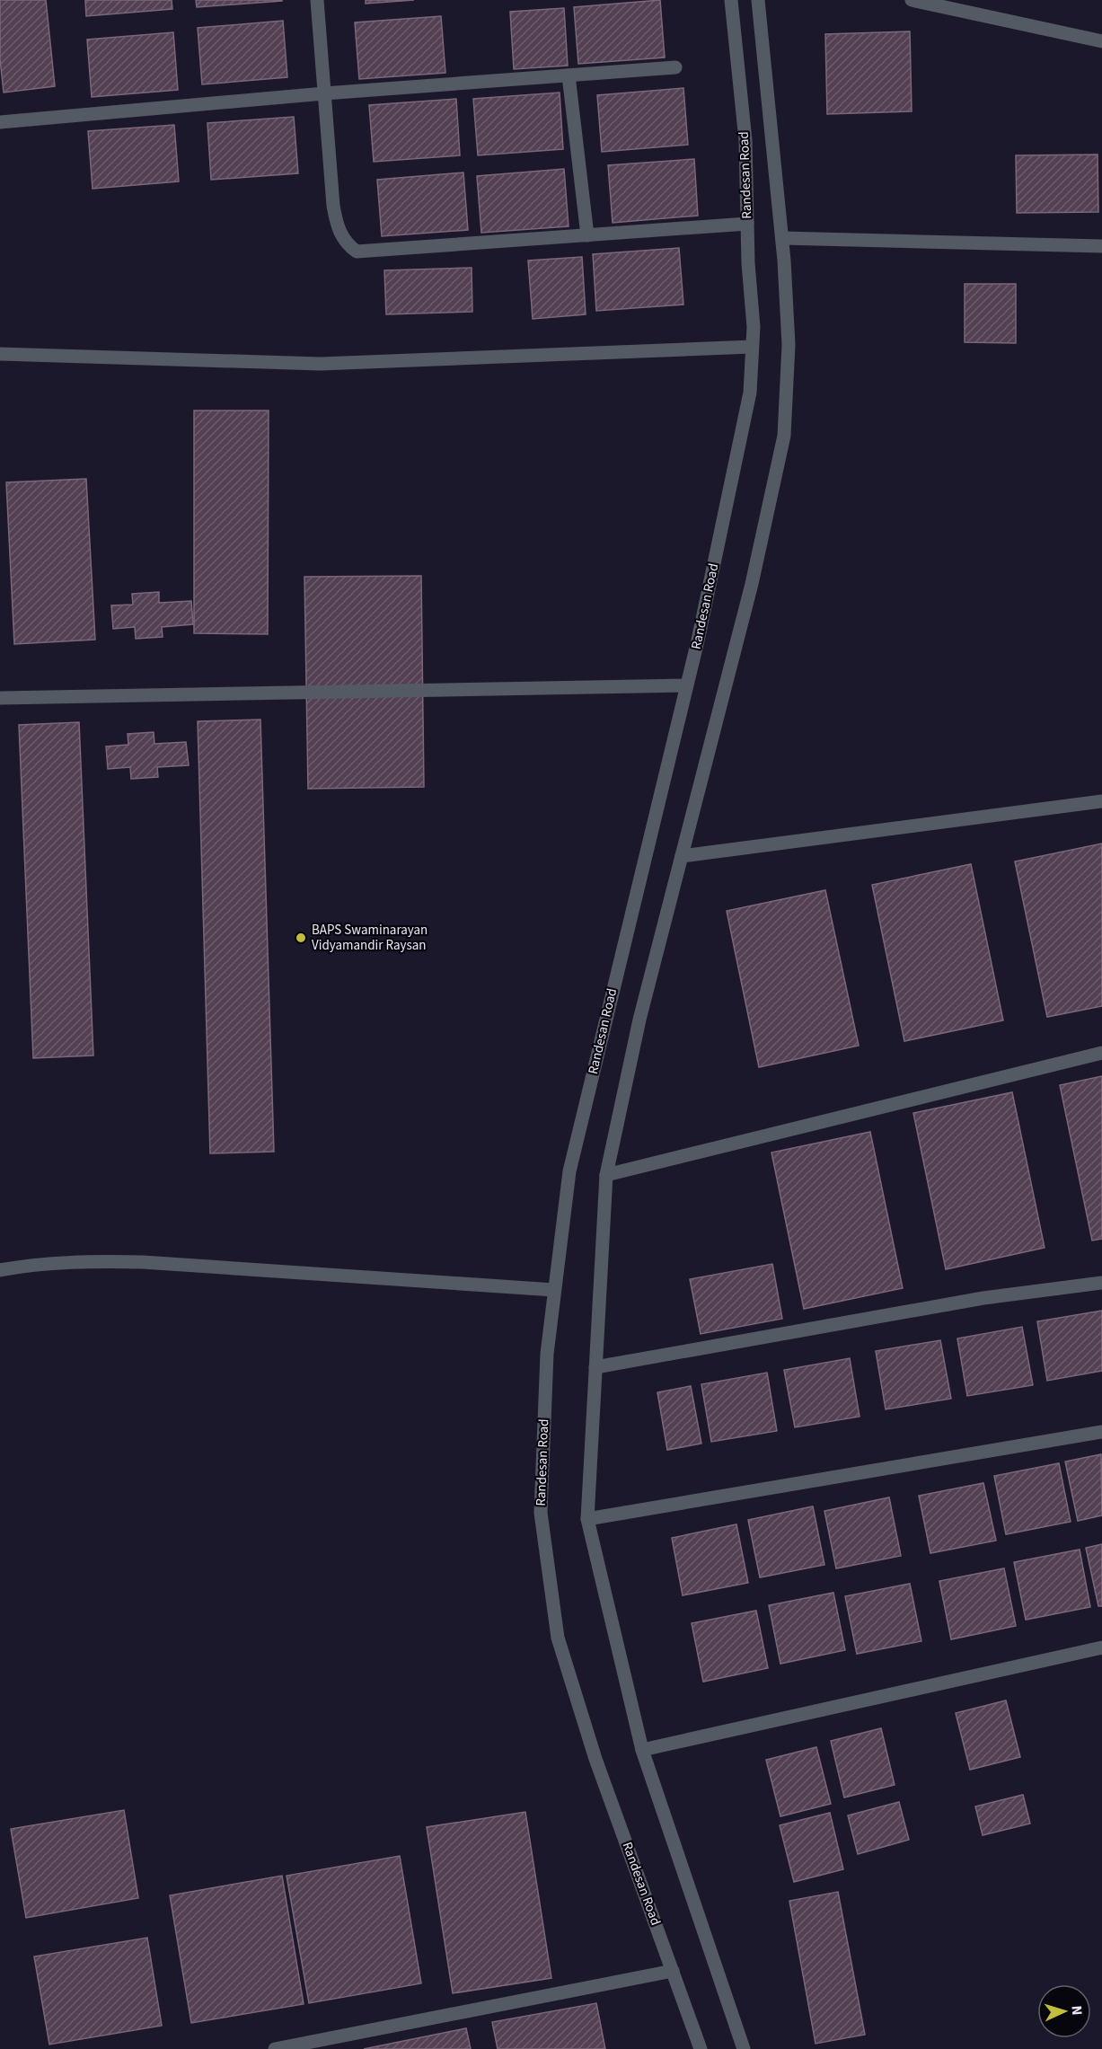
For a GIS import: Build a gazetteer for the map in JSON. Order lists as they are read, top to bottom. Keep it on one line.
{"streets":{"street":["Randesan Road"]},"places":["BAPS Swaminarayan Vidyamandir Raysan"],"north":"right"}
